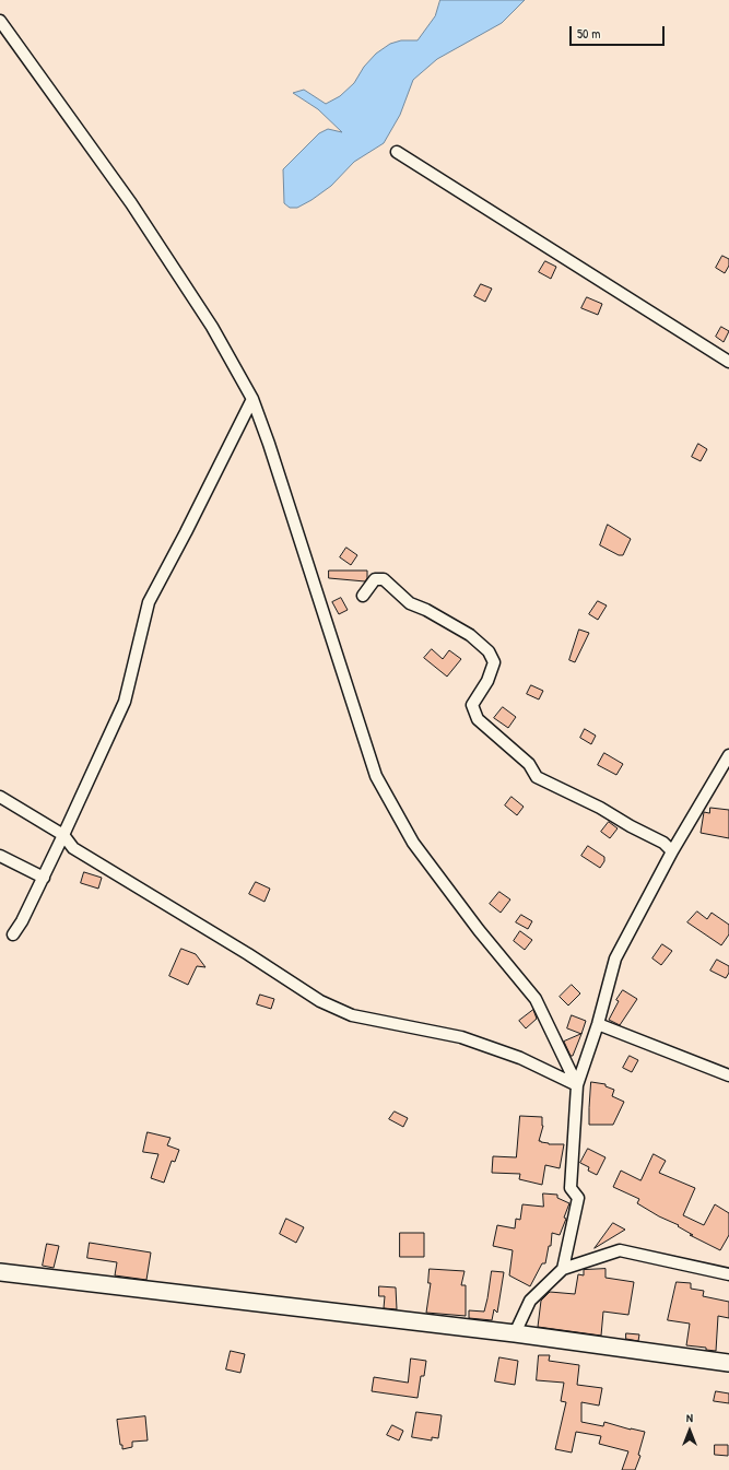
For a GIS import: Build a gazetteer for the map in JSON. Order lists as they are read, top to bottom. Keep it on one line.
{"scale_bar":"50 m","north":"top"}
